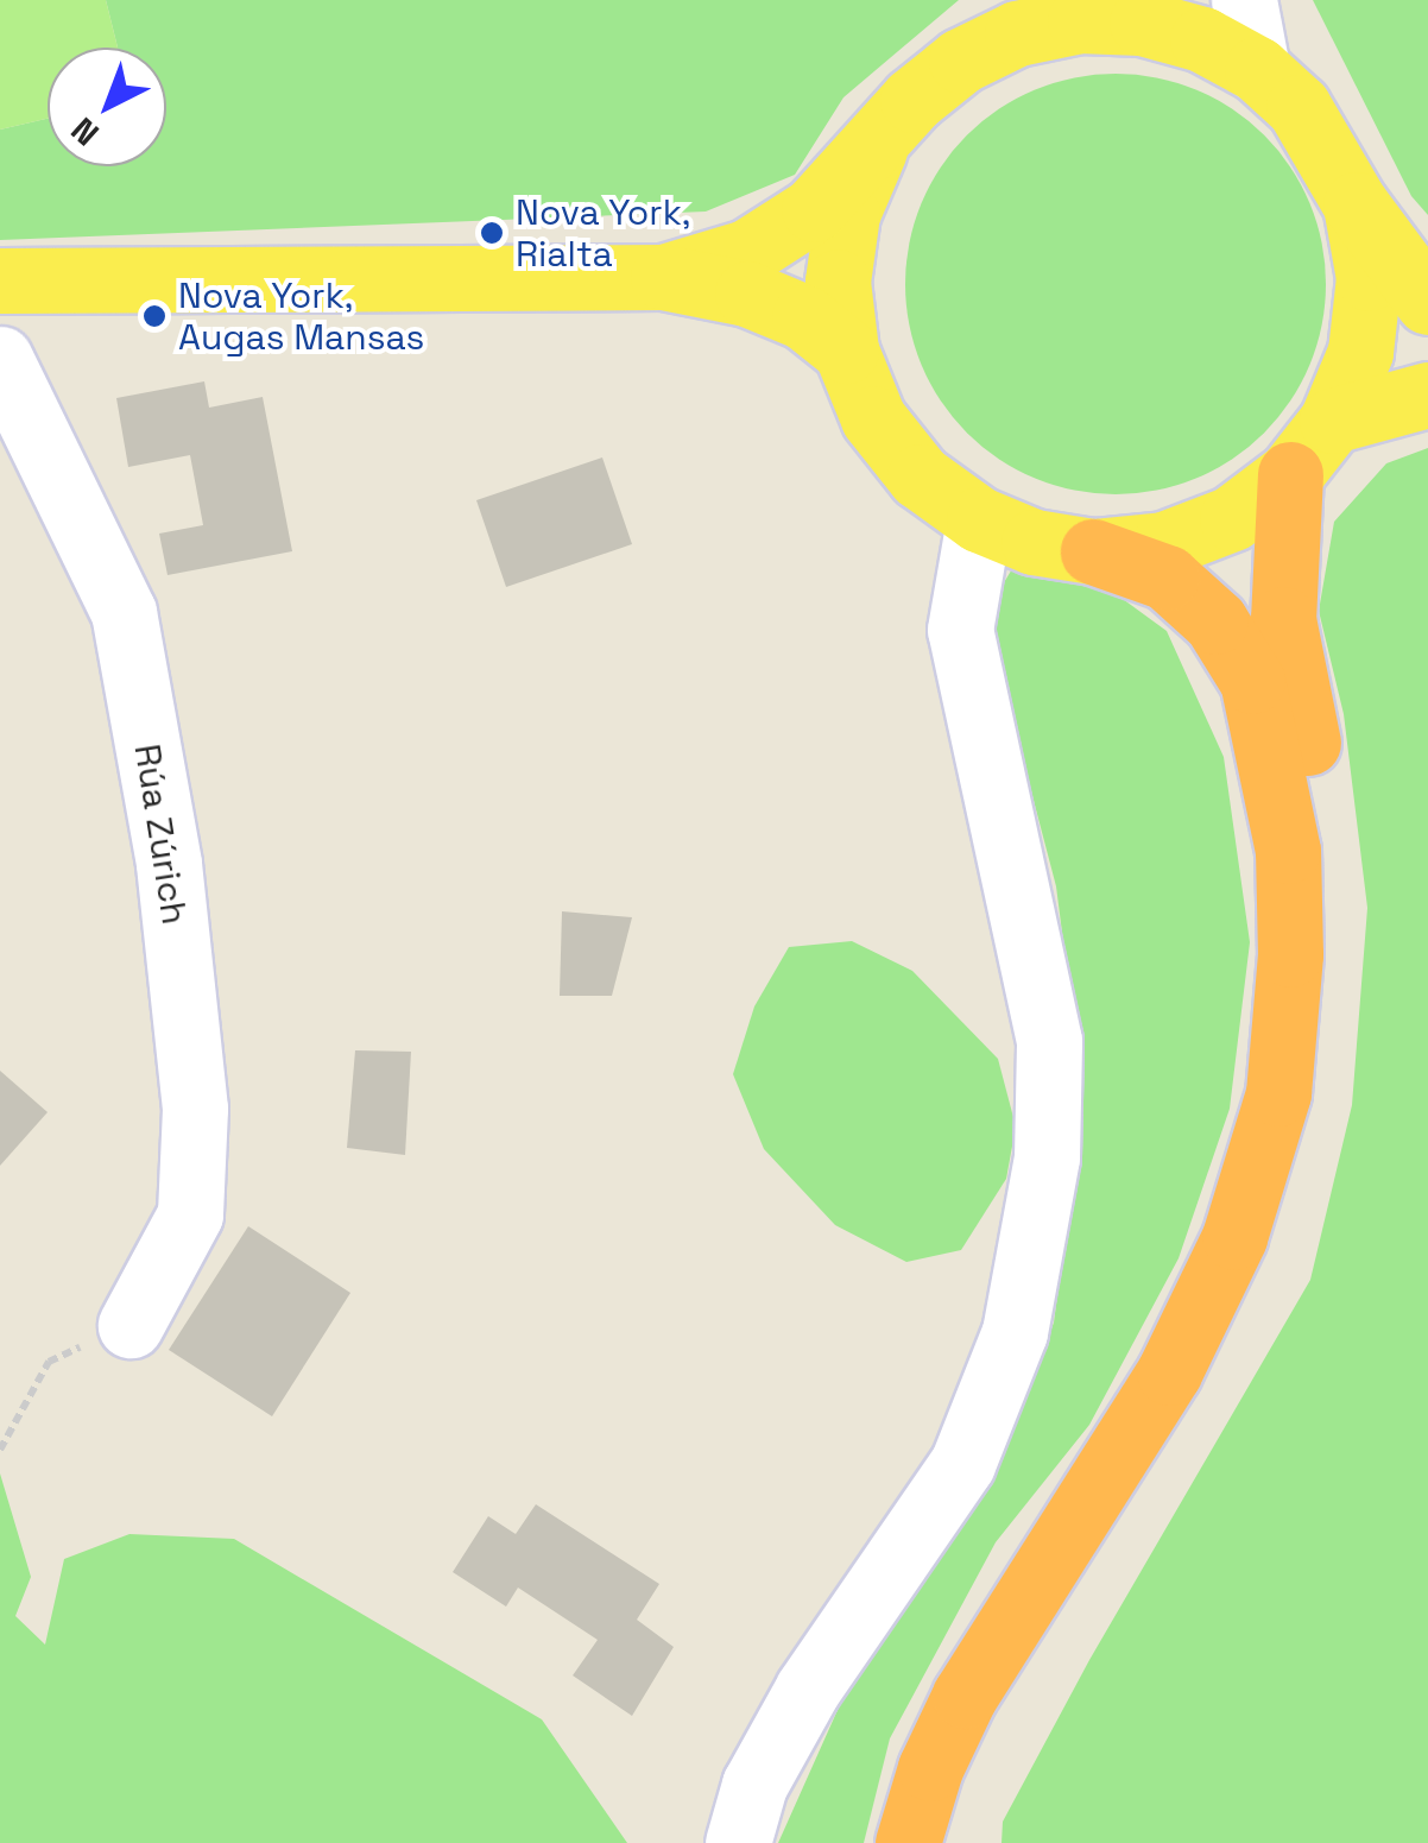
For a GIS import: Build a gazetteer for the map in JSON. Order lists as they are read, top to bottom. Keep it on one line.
{"streets":{"street":["Rúa Zúrich"]},"places":["Nova York, Rialta","Nova York, Augas Mansas"],"north":"bottom left"}
